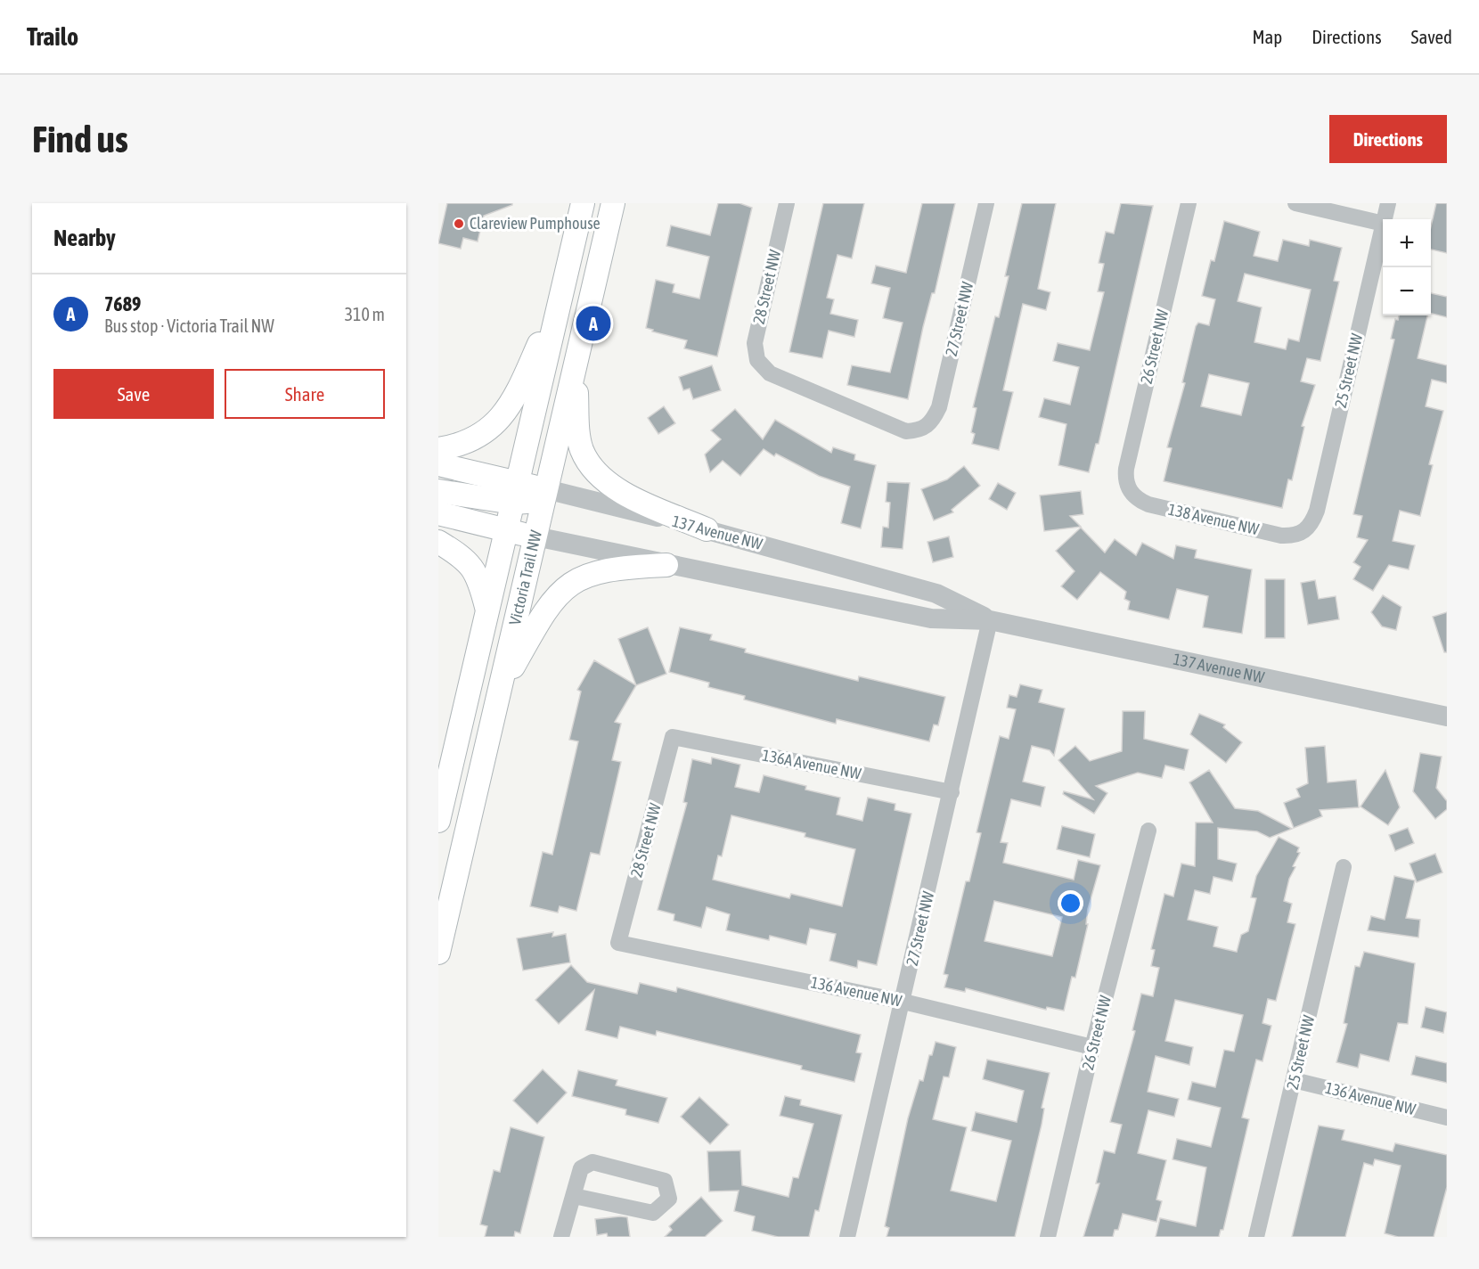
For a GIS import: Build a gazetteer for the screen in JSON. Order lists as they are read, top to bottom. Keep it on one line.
{"streets":{"main road":["137 Avenue NW","Victoria Trail NW"],"street":["28 Street NW","27 Street NW","26 Street NW","25 Street NW","138 Avenue NW","136A Avenue NW","136 Avenue NW"]},"crossings":[["28 Street NW","27 Street NW"],["28 Street NW","136A Avenue NW"],["28 Street NW","136 Avenue NW"],["27 Street NW","137 Avenue NW"],["27 Street NW","136A Avenue NW"],["27 Street NW","136 Avenue NW"],["26 Street NW","138 Avenue NW"],["26 Street NW","136 Avenue NW"],["25 Street NW","138 Avenue NW"],["25 Street NW","136 Avenue NW"],["137 Avenue NW","Victoria Trail NW"]],"places":["Clareview Pumphouse"],"page":{"header":"Trailo","nav":["Map","Directions","Saved"],"buttons":["Directions",["Save","Share"]],"title":"Find us","heading":"Nearby","map_buttons":["+","−"],"list":[{"mark":"A","name":"7689","note":"Bus stop · Victoria Trail NW","value":"310 m"}],"pins":"A"}}
